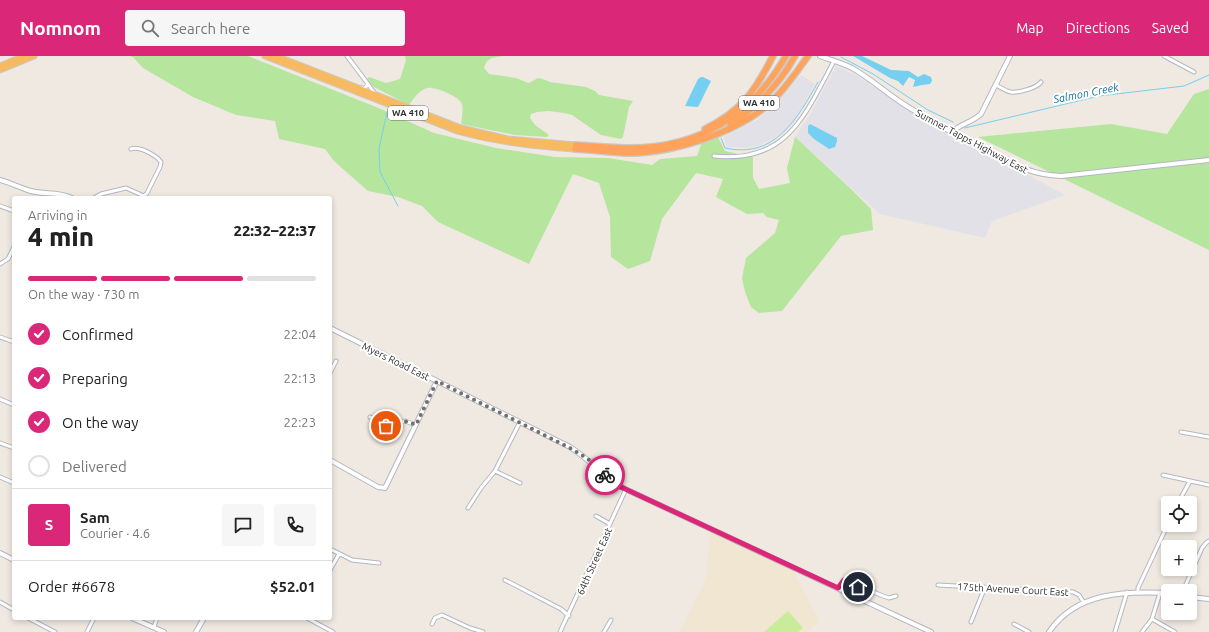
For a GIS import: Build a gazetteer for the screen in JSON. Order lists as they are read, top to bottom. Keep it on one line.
{"streets":{"highway":["WA 410"],"street":["Sumner Tapps Highway East","Myers Road East","64th Street East","175th Avenue Court East"]},"crossings":[["Myers Road East","64th Street East"]],"water":["Salmon Creek"],"page":{"header":"Nomnom","search":"Search here","nav":["Map","Directions","Saved"],"heading":["4 min","Arriving in","22:32–22:37"],"panel":["Sam","Courier · 4.6","Order #6678","$52.01"],"bar":"On the way · 730 m","list":[["Confirmed","22:04"],["Preparing","22:13"],["On the way","22:23"],"Delivered"],"map_buttons":["+","−"],"round":"S"}}
